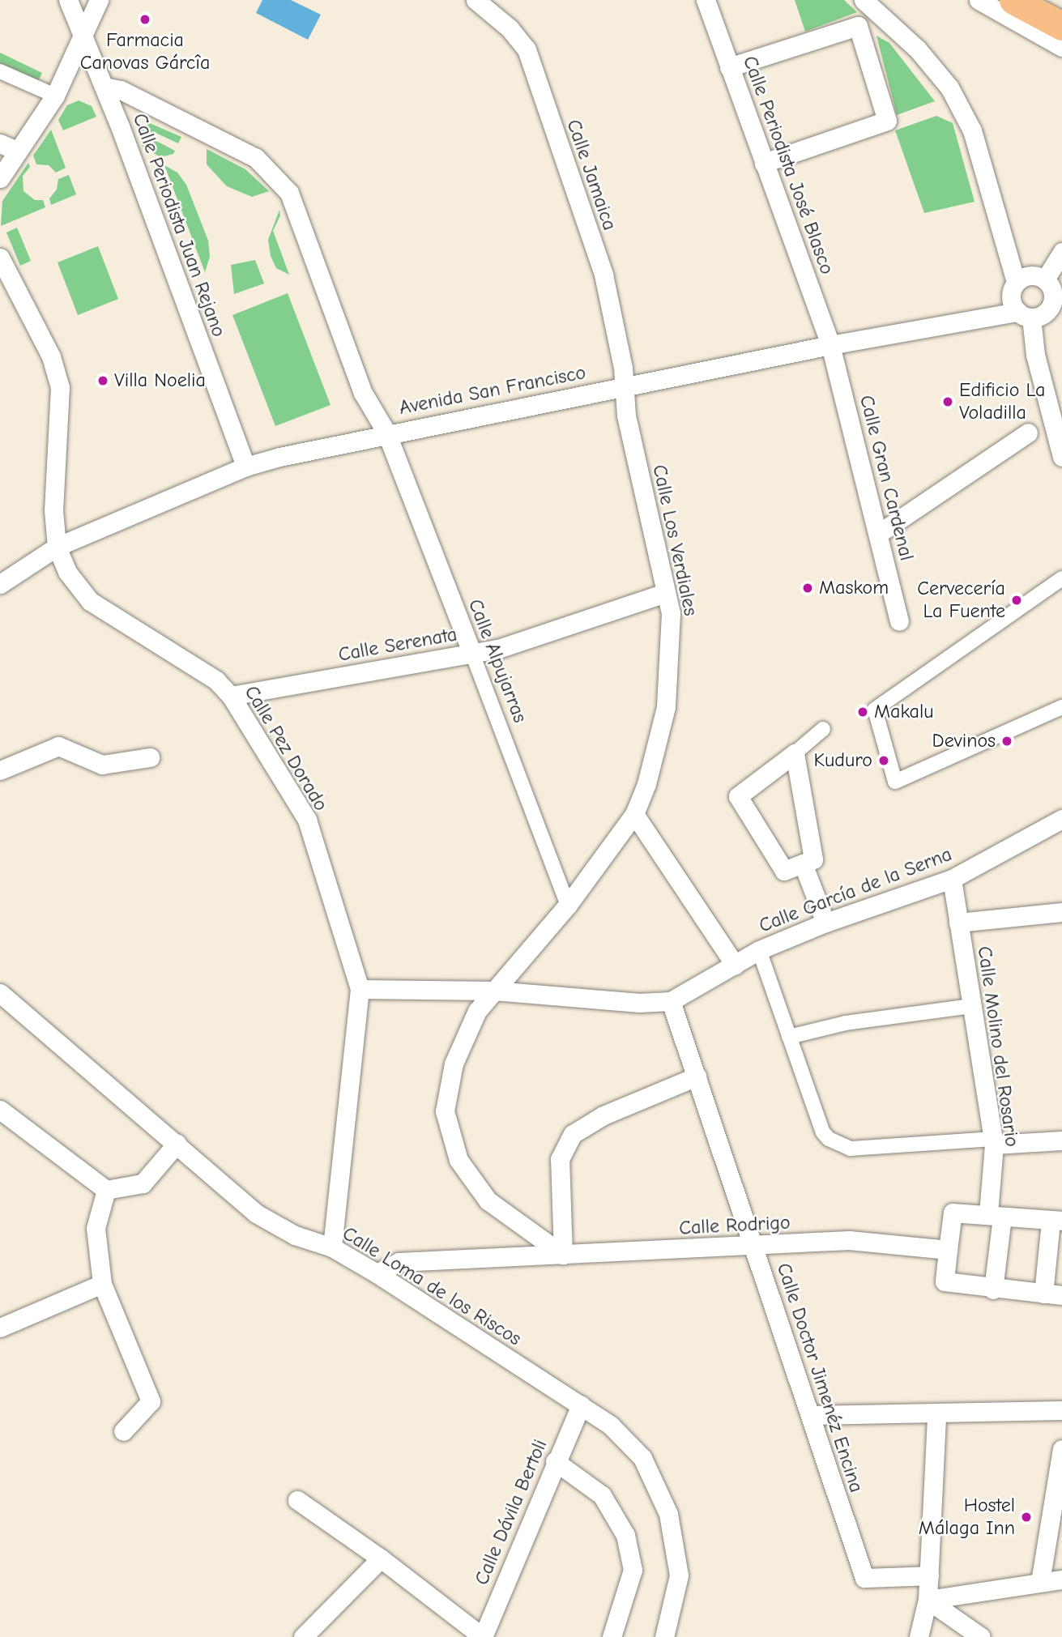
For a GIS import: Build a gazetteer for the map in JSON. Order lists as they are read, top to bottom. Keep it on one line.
{"streets":{"street":["Calle Periodista José Blasco","Calle Jamaica","Calle Periodista Juan Rejano","Avenida San Francisco","Calle Gran Cardenal","Calle Los Verdiales","Calle Serenata","Calle Alpujarras","Calle Pez Dorado","Calle García de la Serna","Calle Molino del Rosario","Calle Rodrigo","Calle Loma de los Riscos","Calle Doctor Jimenéz Encina","Calle Dávila Bertoli"]},"crossings":[["Calle Periodista José Blasco","Avenida San Francisco"],["Calle Periodista José Blasco","Calle Gran Cardenal"],["Calle Jamaica","Avenida San Francisco"],["Calle Jamaica","Calle Los Verdiales"],["Calle Periodista Juan Rejano","Avenida San Francisco"],["Calle Periodista Juan Rejano","Calle Alpujarras"],["Avenida San Francisco","Calle Gran Cardenal"],["Avenida San Francisco","Calle Los Verdiales"],["Avenida San Francisco","Calle Alpujarras"],["Avenida San Francisco","Calle Pez Dorado"],["Calle Los Verdiales","Calle Serenata"],["Calle Los Verdiales","Calle Alpujarras"],["Calle Los Verdiales","Calle García de la Serna"],["Calle Los Verdiales","Calle Rodrigo"],["Calle Serenata","Calle Alpujarras"],["Calle Serenata","Calle Pez Dorado"],["Calle Pez Dorado","Calle García de la Serna"],["Calle Pez Dorado","Calle Loma de los Riscos"],["Calle García de la Serna","Calle Molino del Rosario"],["Calle García de la Serna","Calle Doctor Jimenéz Encina"],["Calle Rodrigo","Calle Loma de los Riscos"],["Calle Rodrigo","Calle Doctor Jimenéz Encina"],["Calle Loma de los Riscos","Calle Dávila Bertoli"]],"places":["Farmacia Canovas Gárcîa","Villa Noelia","Edificio La Voladilla","Maskom","Cervecería La Fuente","Makalu","Devinos","Kuduro","Hostel Málaga Inn"]}
